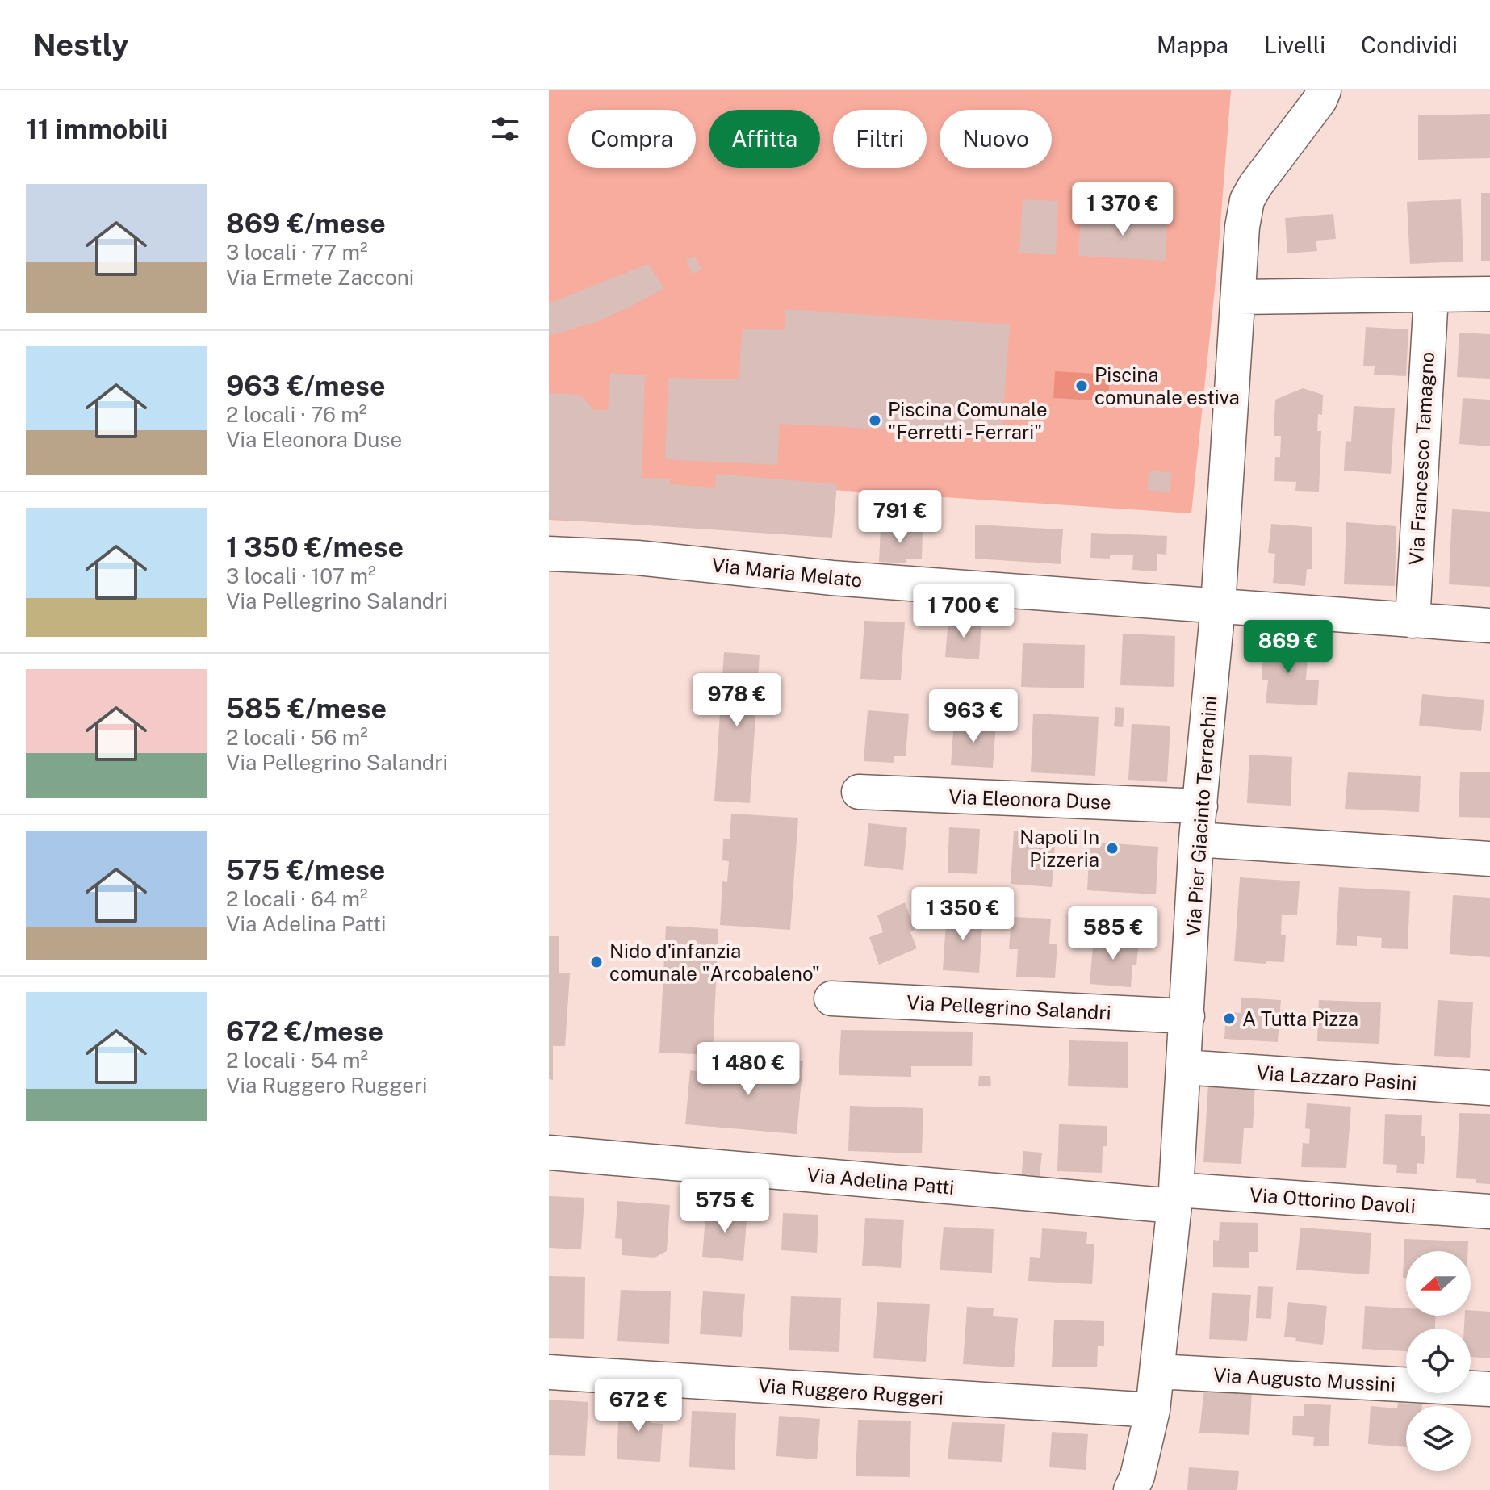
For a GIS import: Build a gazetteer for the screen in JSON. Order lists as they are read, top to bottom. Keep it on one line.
{"streets":{"street":["Via Francesco Tamagno","Via Maria Melato","Via Eleonora Duse","Via Pier Giacinto Terrachini","Via Pellegrino Salandri","Via Lazzaro Pasini","Via Adelina Patti","Via Ottorino Davoli","Via Augusto Mussini","Via Ruggero Ruggeri"]},"crossings":[["Via Francesco Tamagno","Via Maria Melato"],["Via Maria Melato","Via Pier Giacinto Terrachini"],["Via Eleonora Duse","Via Pier Giacinto Terrachini"],["Via Pier Giacinto Terrachini","Via Pellegrino Salandri"],["Via Pier Giacinto Terrachini","Via Lazzaro Pasini"],["Via Pier Giacinto Terrachini","Via Adelina Patti"],["Via Pier Giacinto Terrachini","Via Ottorino Davoli"],["Via Pier Giacinto Terrachini","Via Augusto Mussini"],["Via Pier Giacinto Terrachini","Via Ruggero Ruggeri"],["Via Adelina Patti","Via Ottorino Davoli"]],"places":["Piscina comunale estiva","Piscina Comunale \"Ferretti - Ferrari\"","Napoli In Pizzeria","Nido d'infanzia comunale \"Arcobaleno\"","A Tutta Pizza"],"north":"left","page":{"header":"Nestly","nav":["Mappa","Livelli","Condividi"],"heading":"11 immobili","chip":["Compra","Affitta","Filtri","Nuovo"],"list":[{"name":"869 €/mese","note":"3 locali · 77 m² · Via Ermete Zacconi"},{"name":"963 €/mese","note":"2 locali · 76 m² · Via Eleonora Duse"},{"name":"1 350 €/mese","note":"3 locali · 107 m² · Via Pellegrino Salandri"},{"name":"585 €/mese","note":"2 locali · 56 m² · Via Pellegrino Salandri"},{"name":"575 €/mese","note":"2 locali · 64 m² · Via Adelina Patti"},{"name":"672 €/mese","note":"2 locali · 54 m² · Via Ruggero Ruggeri"}],"price":["1 370 €","791 €","1 700 €","869 €","978 €","963 €","1 350 €","585 €","1 480 €","575 €","672 €"]}}
